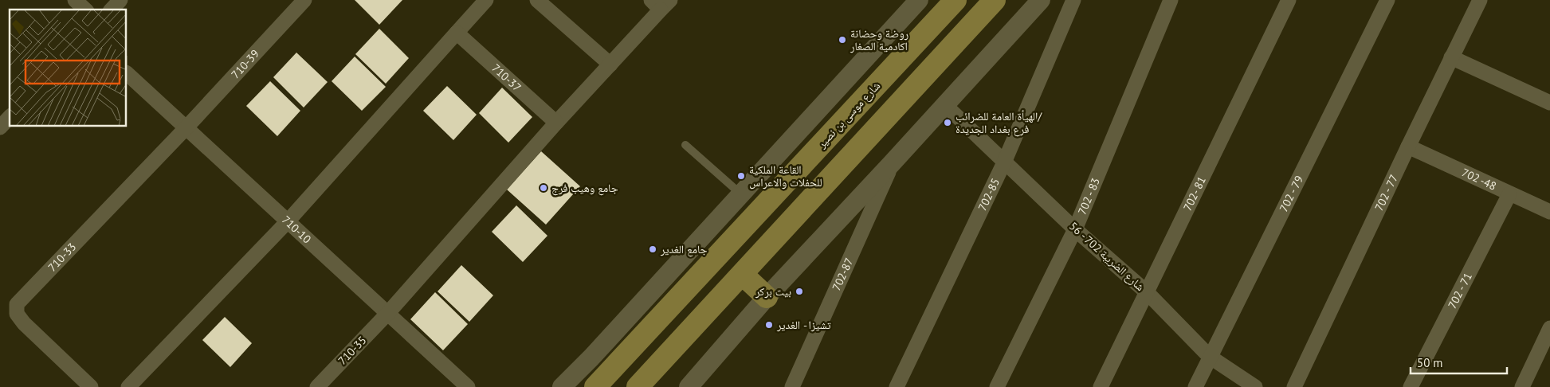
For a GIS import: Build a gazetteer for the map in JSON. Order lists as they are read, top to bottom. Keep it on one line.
{"streets":{"main road":["شارع موسى بن نصير"],"street":["710-39","710-37","702 -48","702 - 77","702- 81","702 - 79","702-85","702 - 83","710-10","شارع الضريبة 702 - 56","710-33","702-87","702 - 71","710-35"]},"crossings":[["710-39","710-10"],["710-39","710-33"],["702 -48","702 - 77"],["702 -48","702 - 71"],["702- 81","شارع الضريبة 702 - 56"],["702 - 79","شارع الضريبة 702 - 56"],["702-85","شارع الضريبة 702 - 56"],["702 - 83","شارع الضريبة 702 - 56"],["710-10","710-33"],["710-10","710-35"]],"places":["روضة وحضانة اكادمية الصغار","الهيأة العامة للضرائب/ فرع بغداد الجديدة","القاعة الملكية للحفلات والاعراس","جامع وهيب فرج","جامع الغدير","بيت بركر","تشيزا - الغدير"],"scale_bar":"50 m"}
